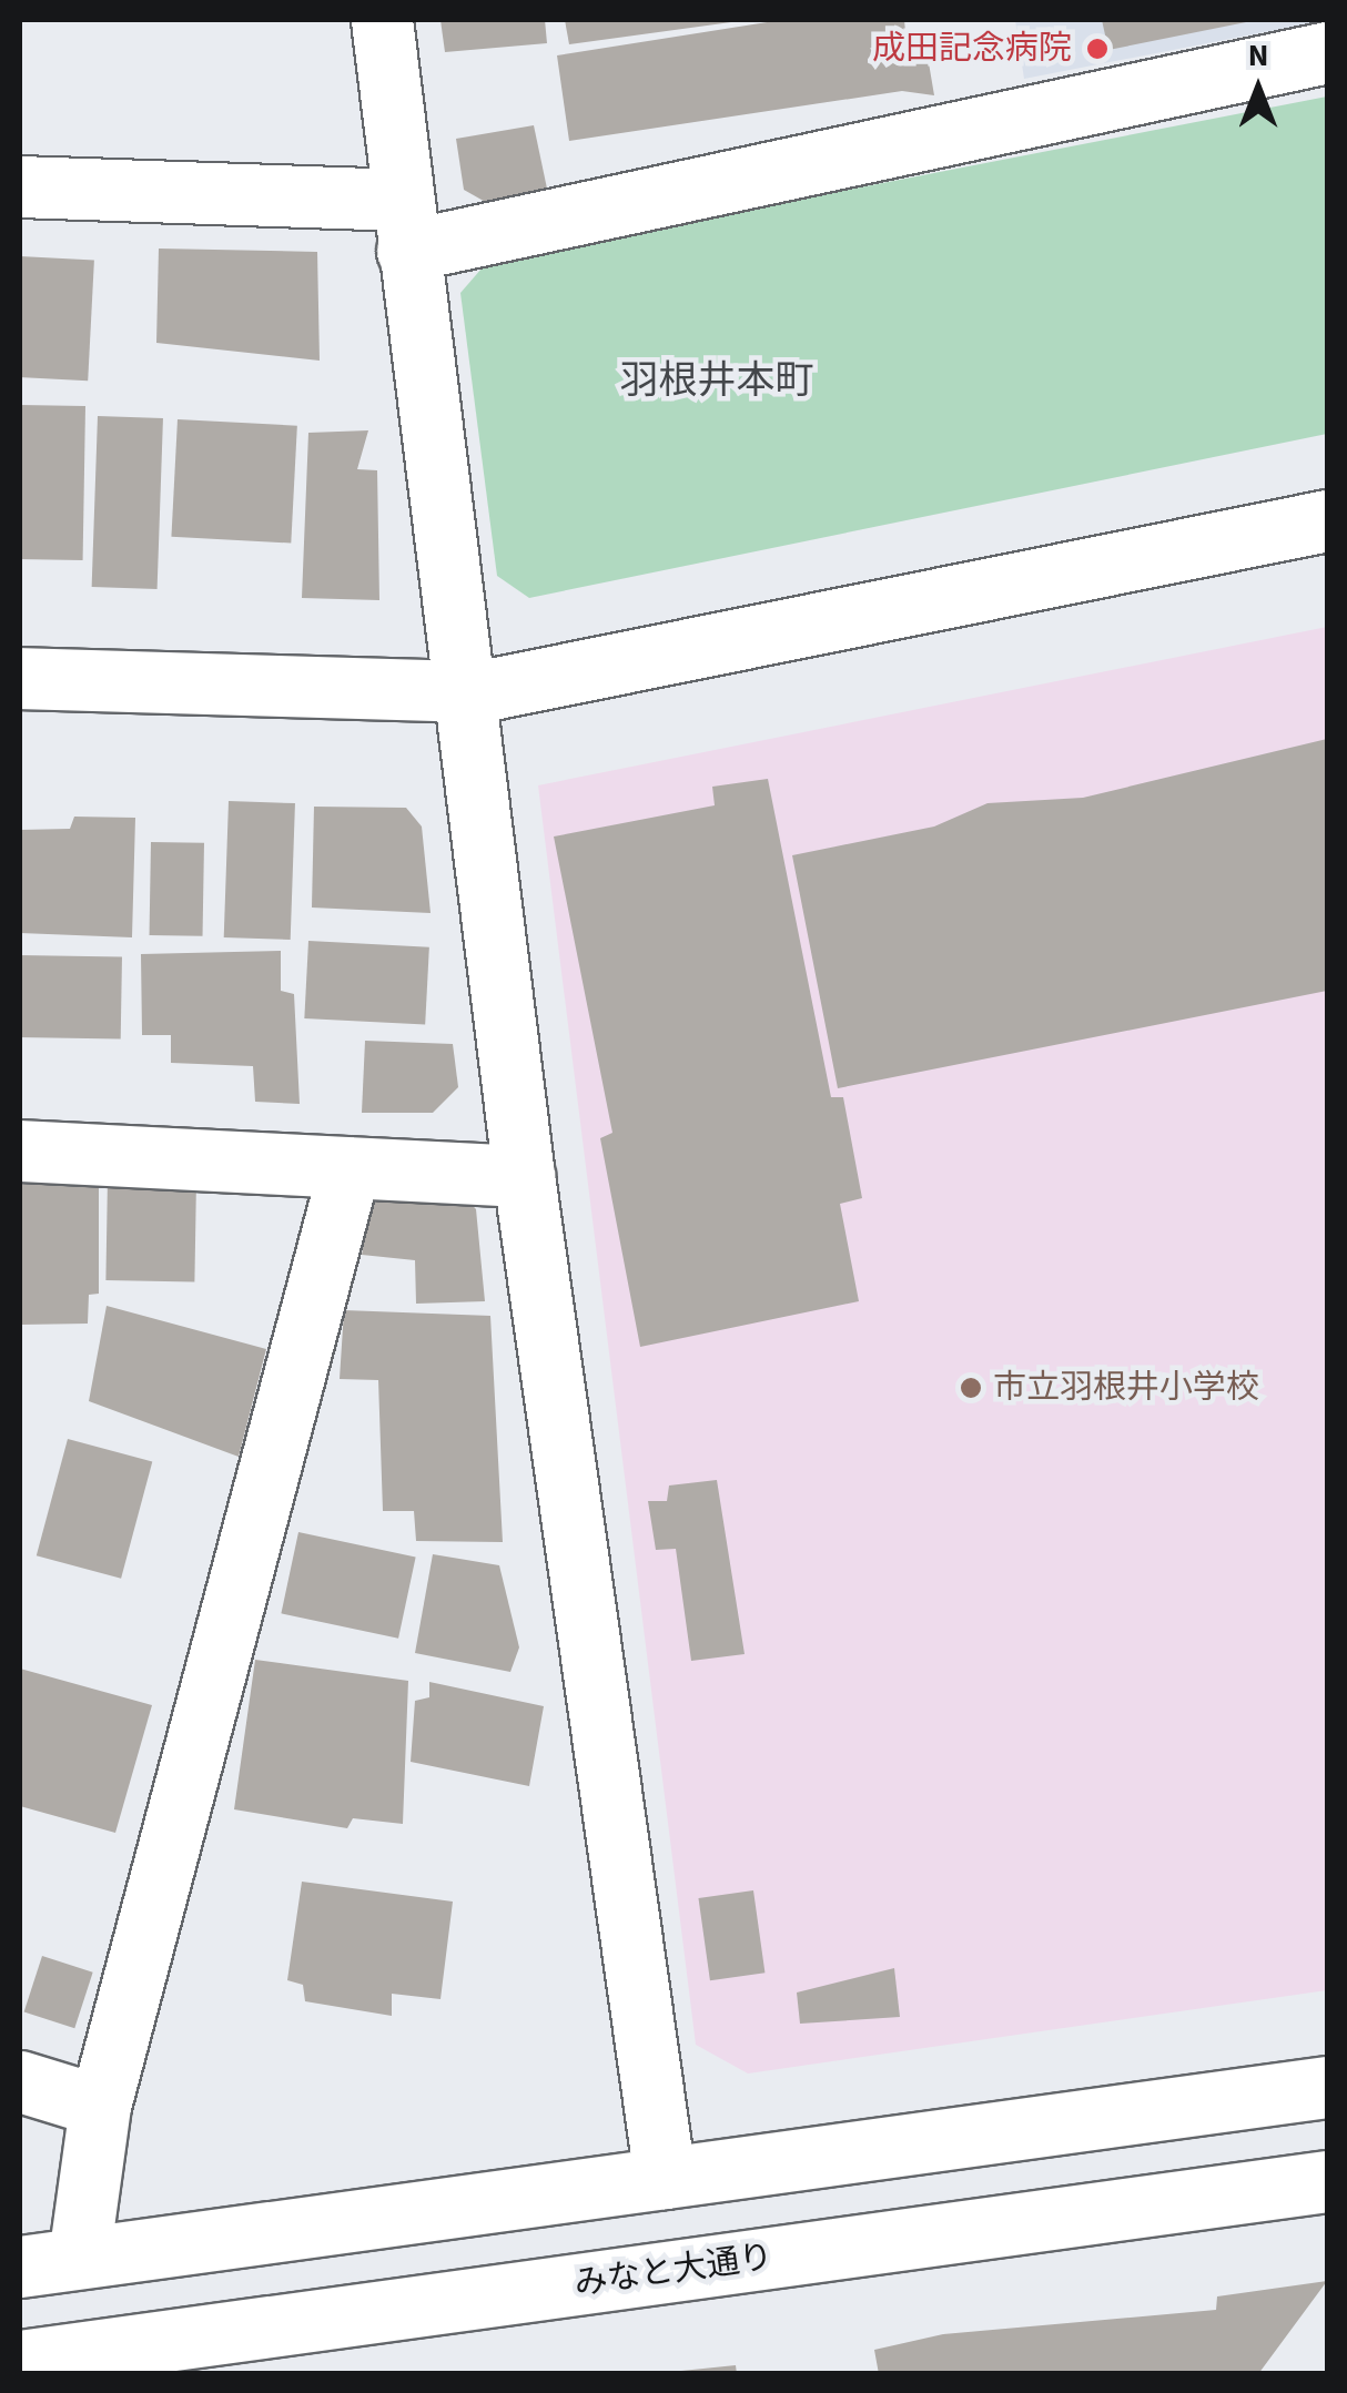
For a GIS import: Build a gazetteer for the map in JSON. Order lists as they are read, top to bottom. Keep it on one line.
{"streets":{"street":["みなと大通り"]},"districts":["羽根井本町"],"places":["成田記念病院","市立羽根井小学校"],"north":"top"}
